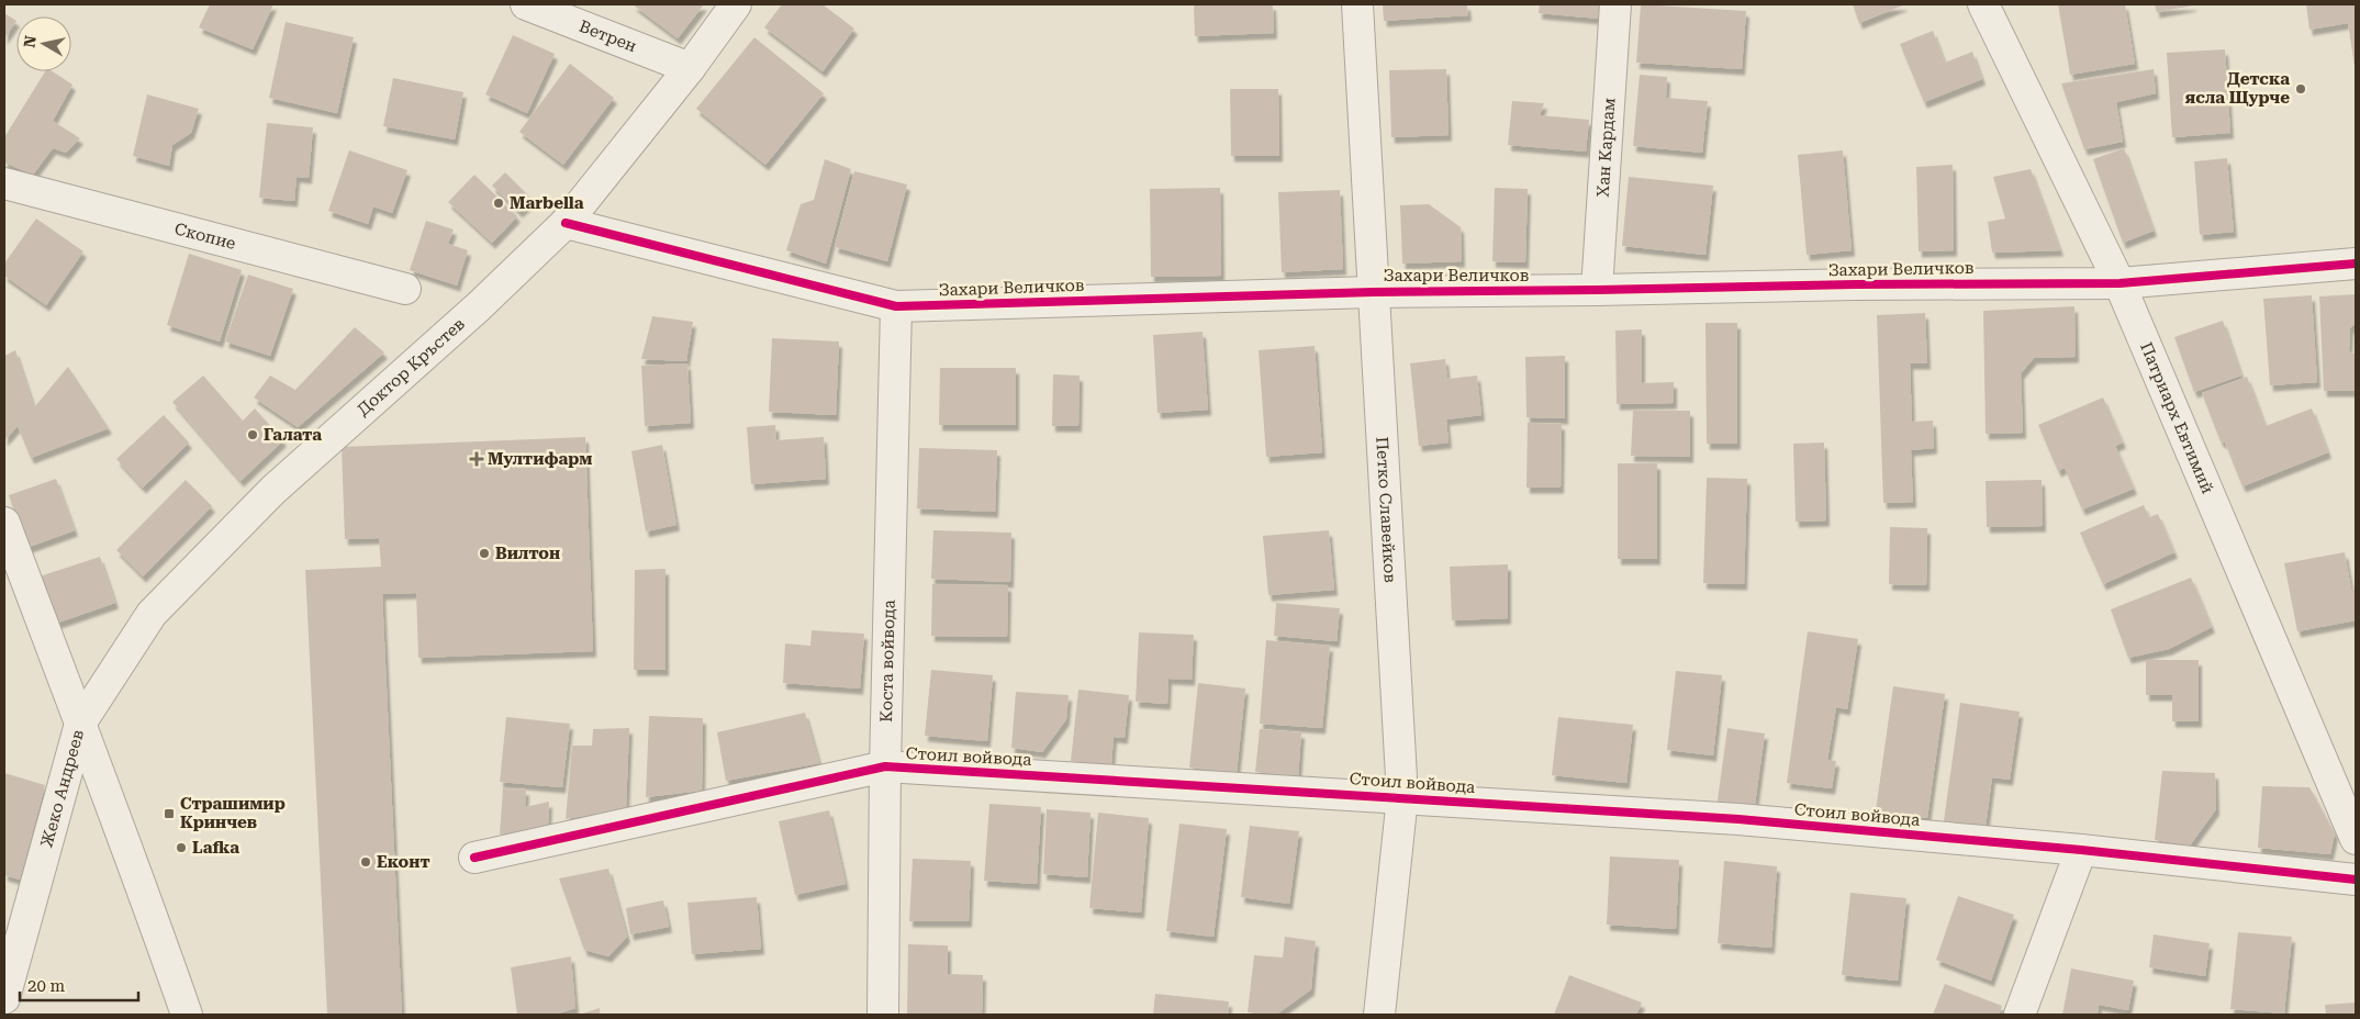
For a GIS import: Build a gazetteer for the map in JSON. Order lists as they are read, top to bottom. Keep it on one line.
{"streets":{"street":["Ветрен","Хан Кардам","Скопие","Захари Величков","Доктор Кръстев","Патриарх Евтимий","Петко Славейков","Коста войвода","Стоил войвода","Жеко Андреев"]},"crossings":[["Ветрен","Доктор Кръстев"],["Хан Кардам","Захари Величков"],["Захари Величков","Доктор Кръстев"],["Захари Величков","Патриарх Евтимий"],["Захари Величков","Петко Славейков"],["Захари Величков","Коста войвода"],["Доктор Кръстев","Жеко Андреев"],["Петко Славейков","Стоил войвода"],["Коста войвода","Стоил войвода"]],"places":{"other":["Детска ясла Щурче","Marbella","Галата","Вилтон","Lafka","Еконт"],"health":["Мултифарм"],"transit":["Страшимир Кринчев"]},"scale_bar":"20 m","north":"left"}
